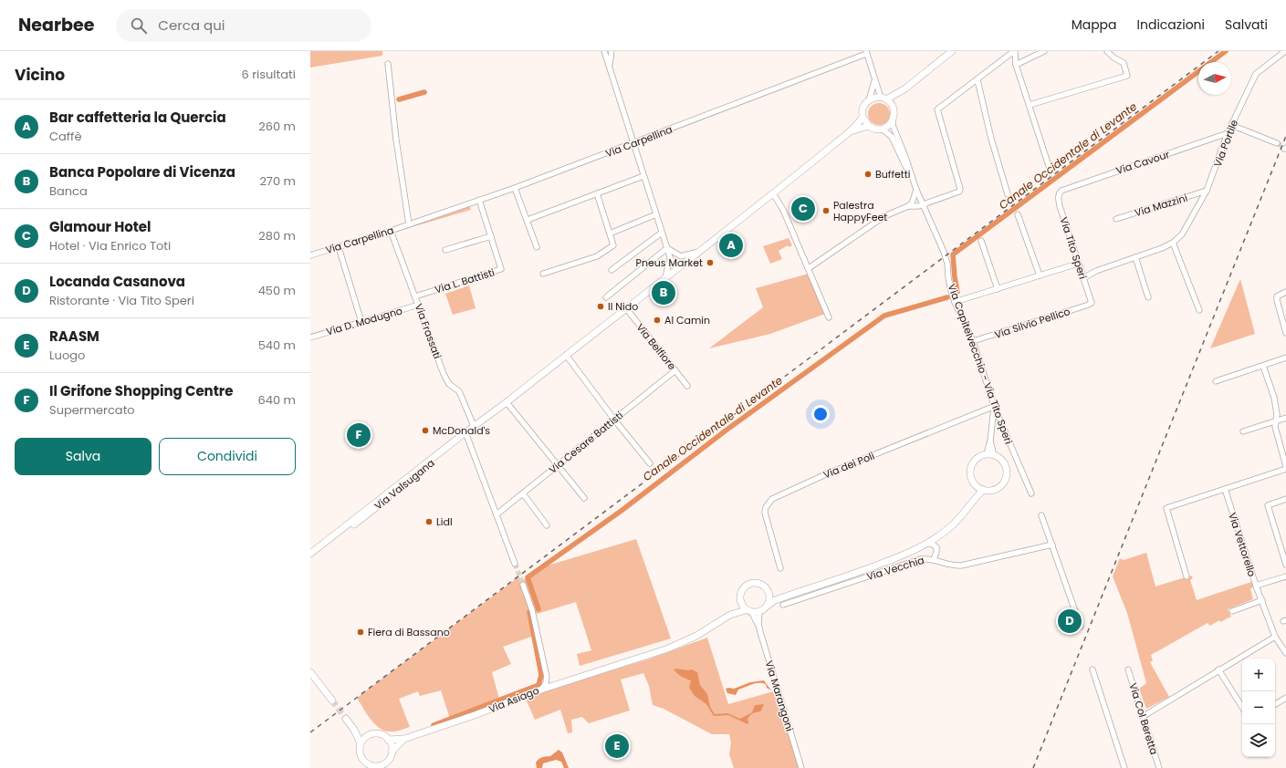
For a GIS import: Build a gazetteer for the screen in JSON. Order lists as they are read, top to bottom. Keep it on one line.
{"streets":{"main road":["Via Valsugana","Via Asiago"],"street":["Via Carpellina","Via Portile","Via Cavour","Via Mazzini","Via Tito Speri","Via L. Battisti","Via D. Modugno","Via Silvio Pellico","Via Frassati","Via Belfiore","Via Capitelvecchio - Via Tito Speri","Via Cesare Battisti","Via dei Poli","Via Vettorello","Via Vecchia","Via Marangoni","Via Col Beretta"]},"crossings":[["Via Carpellina","Via L. Battisti"],["Via Carpellina","Via Frassati"],["Via Portile","Via Cavour"],["Via Portile","Via Mazzini"],["Via Portile","Via Tito Speri"],["Via Cavour","Via Tito Speri"],["Via Tito Speri","Via Silvio Pellico"],["Via L. Battisti","Via Frassati"],["Via D. Modugno","Via Frassati"],["Via Silvio Pellico","Via Capitelvecchio - Via Tito Speri"],["Via Belfiore","Via Cesare Battisti"],["Via Capitelvecchio - Via Tito Speri","Via dei Poli"]],"water":["Canale Occidentale di Levante"],"places":["Buffetti","Palestra HappyFeet","Pneus Market","Il Nido","Al Camin","McDonald's","Lidl","Fiera di Bassano"],"north":"right","page":{"header":"Nearbee","search":"Cerca qui","nav":["Mappa","Indicazioni","Salvati"],"heading":["Vicino","6 risultati"],"list":[{"mark":"A","name":"Bar caffetteria la Quercia","note":"Caffè","value":"260 m"},{"mark":"B","name":"Banca Popolare di Vicenza","note":"Banca","value":"270 m"},{"mark":"C","name":"Glamour Hotel","note":"Hotel · Via Enrico Toti","value":"280 m"},{"mark":"D","name":"Locanda Casanova","note":"Ristorante · Via Tito Speri","value":"450 m"},{"mark":"E","name":"RAASM","note":"Luogo","value":"540 m"},{"mark":"F","name":"Il Grifone Shopping Centre","note":"Supermercato","value":"640 m"}],"pins":["C","A","B","F","D","E"],"buttons":["Salva","Condividi"],"map_buttons":["+","−"]}}
